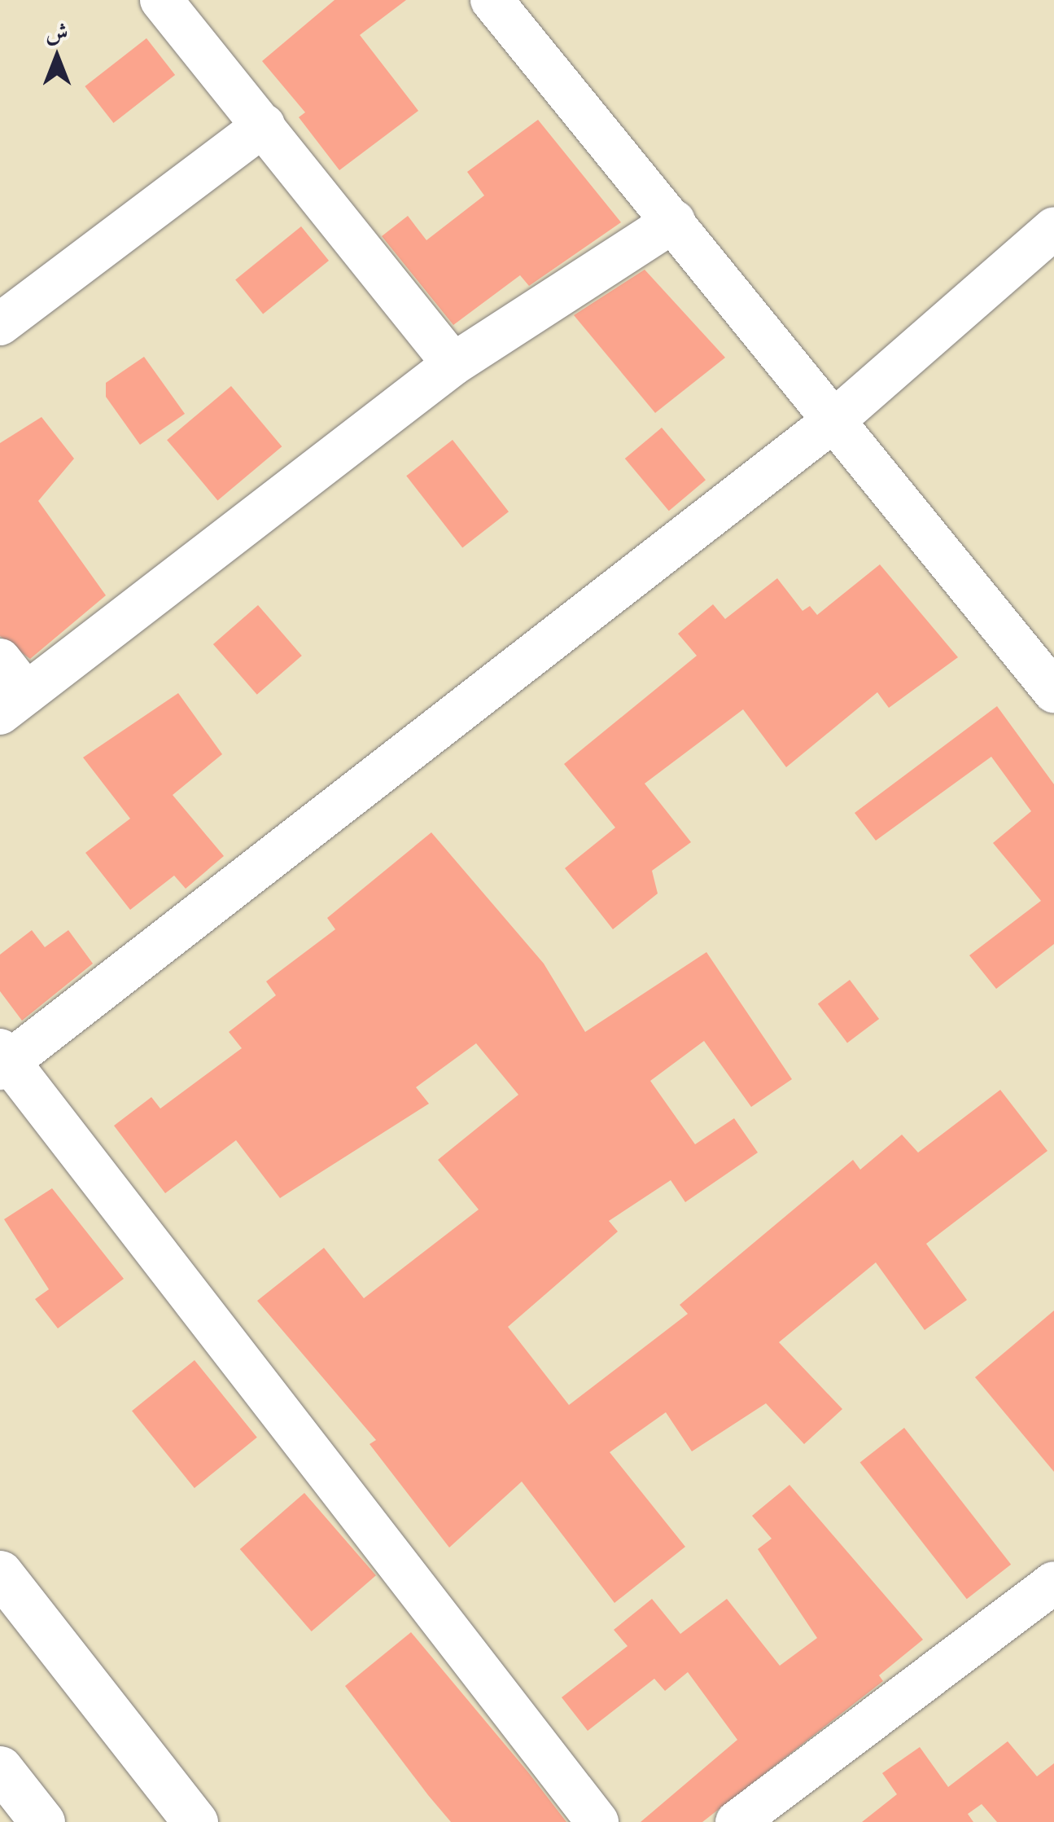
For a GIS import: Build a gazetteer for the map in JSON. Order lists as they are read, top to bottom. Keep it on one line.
{"north":"top"}
